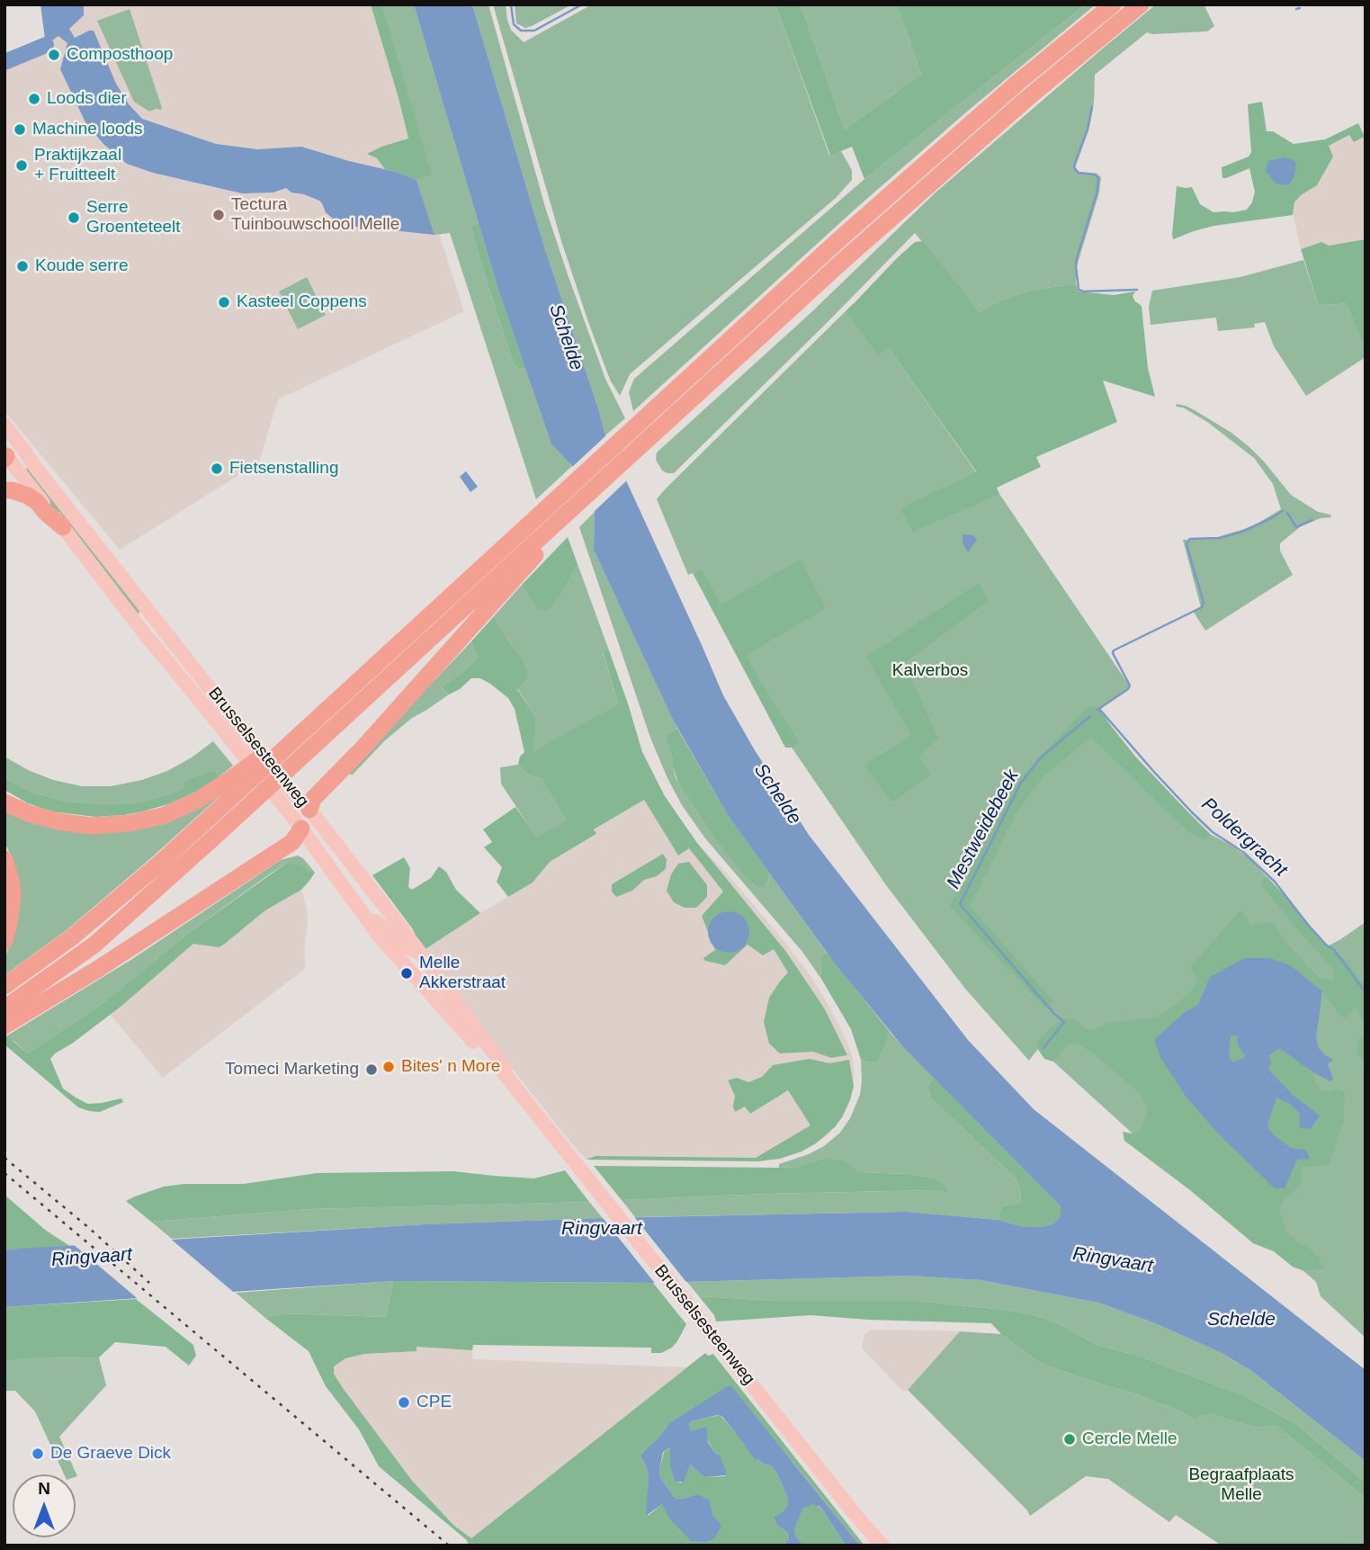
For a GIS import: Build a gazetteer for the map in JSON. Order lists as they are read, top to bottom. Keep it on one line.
{"streets":{"main road":["Brusselsesteenweg"]},"water":["Schelde","Mestweidebeek","Poldergracht","Ringvaart"],"parks":["Kalverbos","Begraafplaats Melle"],"places":["Composthoop","Loods dier","Machine loods","Praktijkzaal + Fruitteelt","Tectura Tuinbouwschool Melle","Serre Groenteteelt","Koude serre","Kasteel Coppens","Fietsenstalling","Melle Akkerstraat","Bites' n More","Tomeci Marketing","CPE","Cercle Melle","De Graeve Dick"],"north":"top"}
